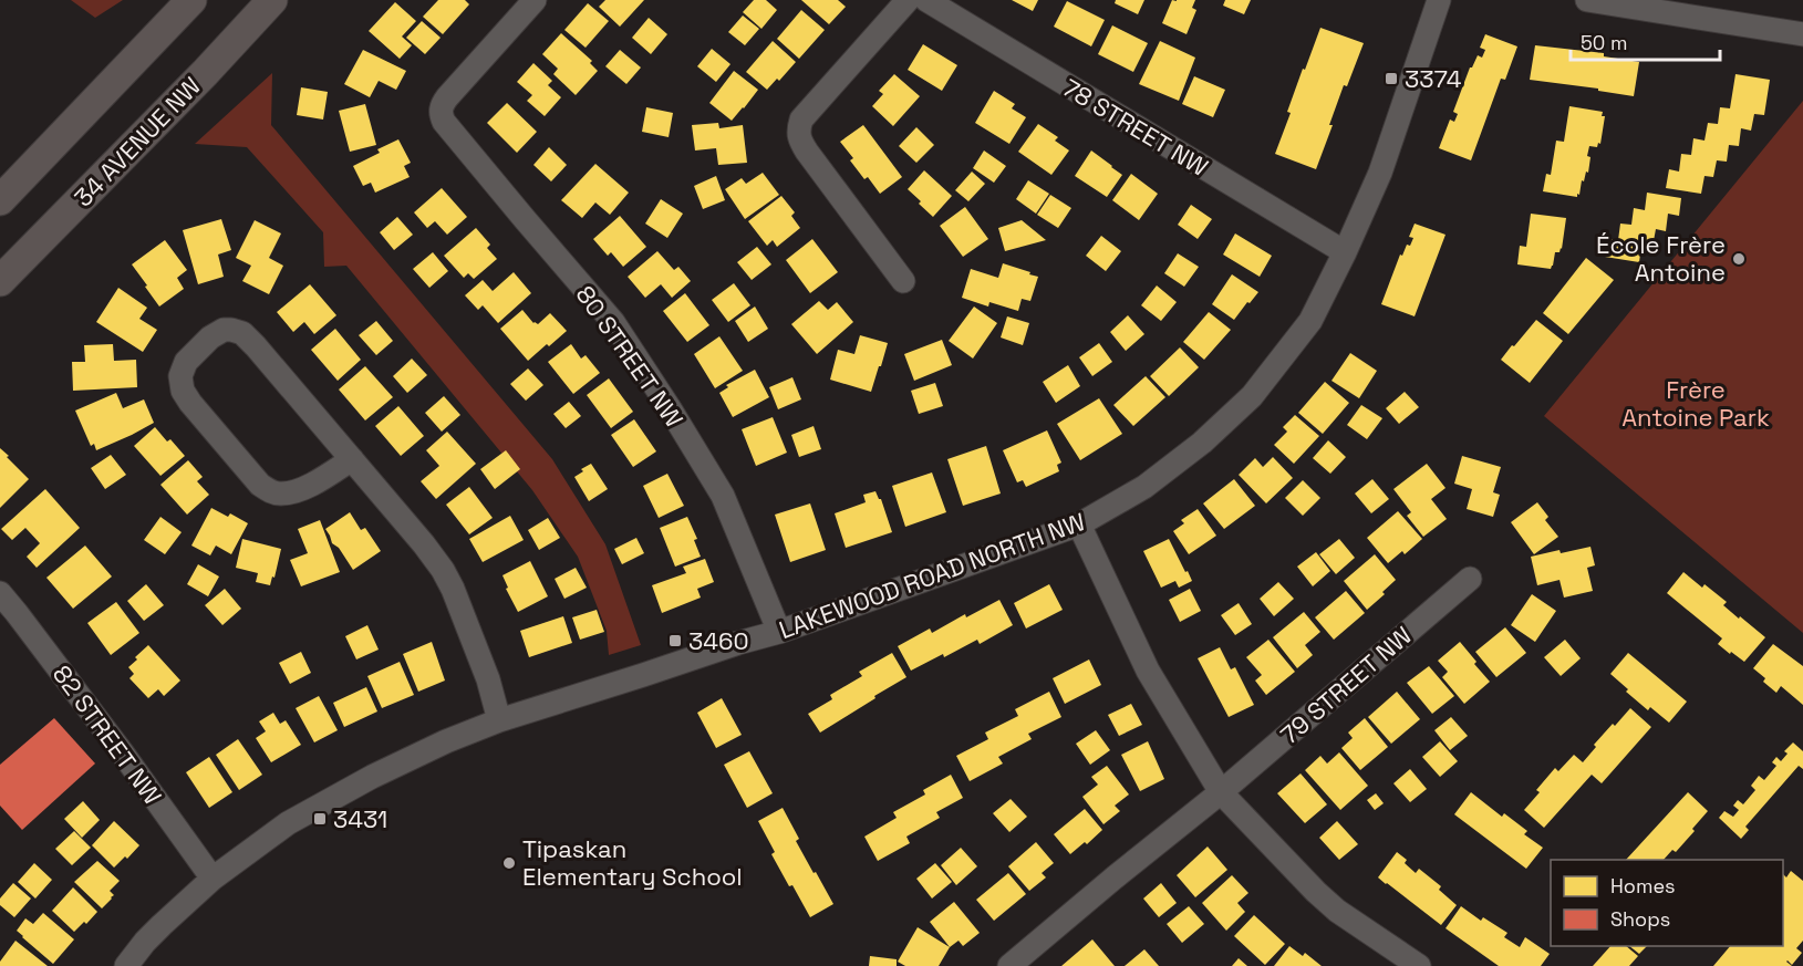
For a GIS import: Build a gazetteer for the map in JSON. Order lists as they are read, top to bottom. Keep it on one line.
{"streets":{"main road":["34 AVENUE NW"],"street":["78 STREET NW","80 STREET NW","LAKEWOOD ROAD NORTH NW","79 STREET NW","82 STREET NW"]},"crossings":[["78 STREET NW","LAKEWOOD ROAD NORTH NW"],["80 STREET NW","LAKEWOOD ROAD NORTH NW"],["LAKEWOOD ROAD NORTH NW","82 STREET NW"]],"parks":["Frère Antoine Park"],"places":{"transit":["3374","3460","3431"],"other":["École Frère Antoine","Tipaskan Elementary School"]},"legend":["Homes","Shops"],"scale_bar":"50 m"}
